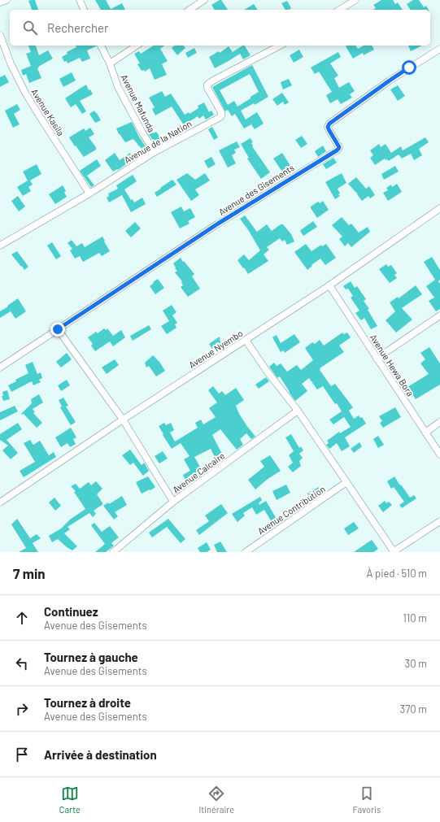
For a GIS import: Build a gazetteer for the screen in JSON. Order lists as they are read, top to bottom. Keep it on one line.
{"streets":{"street":["Avenue Mafunda","Avenue Kasila","Avenue de la Nation","Avenue des Gisements","Avenue Nyembo","Avenue Hewa Bora","Avenue Calcaire","Avenue Contribution"]},"crossings":[["Avenue Mafunda","Avenue de la Nation"],["Avenue Kasila","Avenue de la Nation"],["Avenue Nyembo","Avenue Hewa Bora"]],"page":{"search":"Rechercher","heading":["7 min","À pied · 510 m"],"list":[["Continuez","Avenue des Gisements","110 m"],["Tournez à gauche","Avenue des Gisements","30 m"],["Tournez à droite","Avenue des Gisements","370 m"],"Arrivée à destination"],"nav":["Carte","Itinéraire","Favoris"]}}
